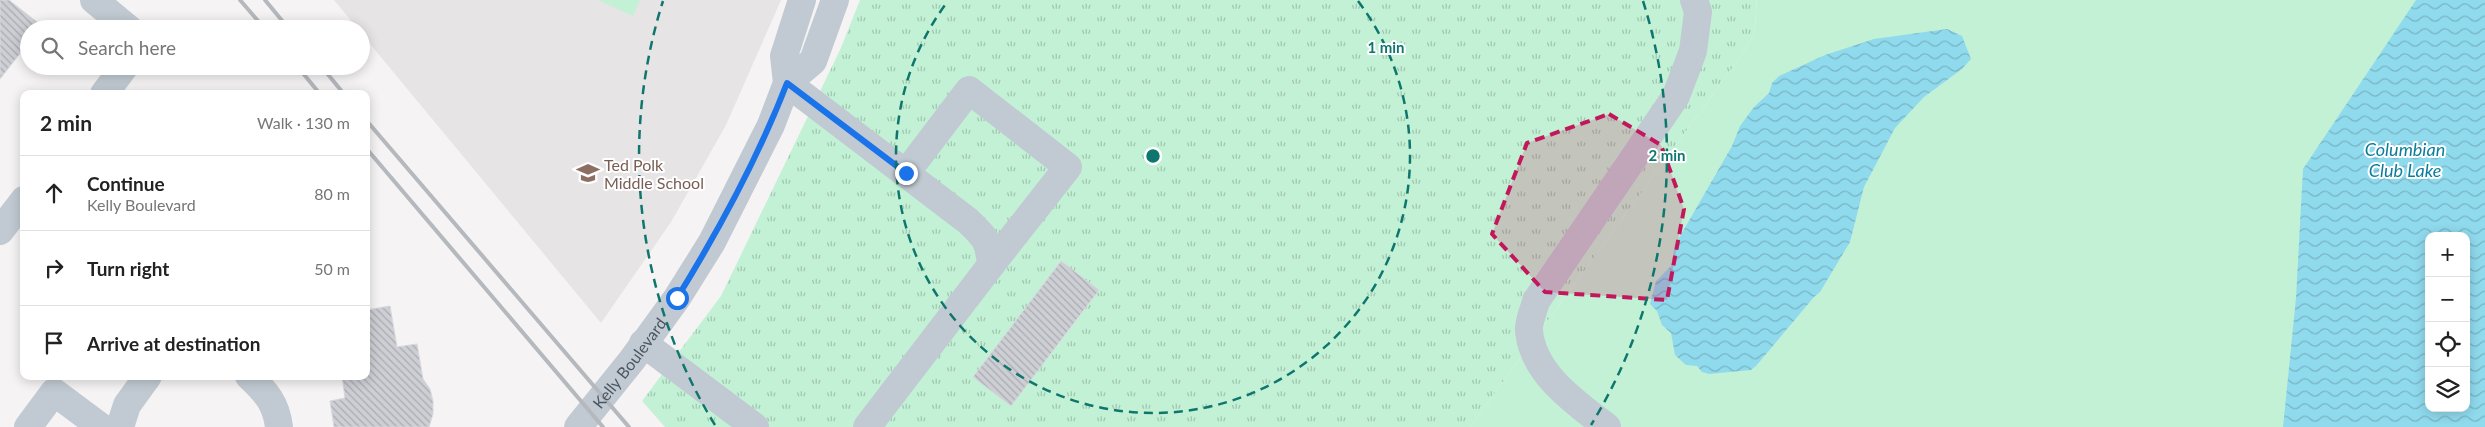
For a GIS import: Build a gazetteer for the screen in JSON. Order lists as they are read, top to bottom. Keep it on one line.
{"streets":{"street":["Kelly Boulevard"]},"water":["Columbian Club Lake"],"places":{"school or university":["Ted Polk Middle School"]},"page":{"search":"Search here","heading":["2 min","Walk · 130 m"],"list":[["Continue","Kelly Boulevard","80 m"],["Turn right","50 m"],"Arrive at destination"],"map_buttons":["+","−"]},"rings":["1 min","2 min"]}
